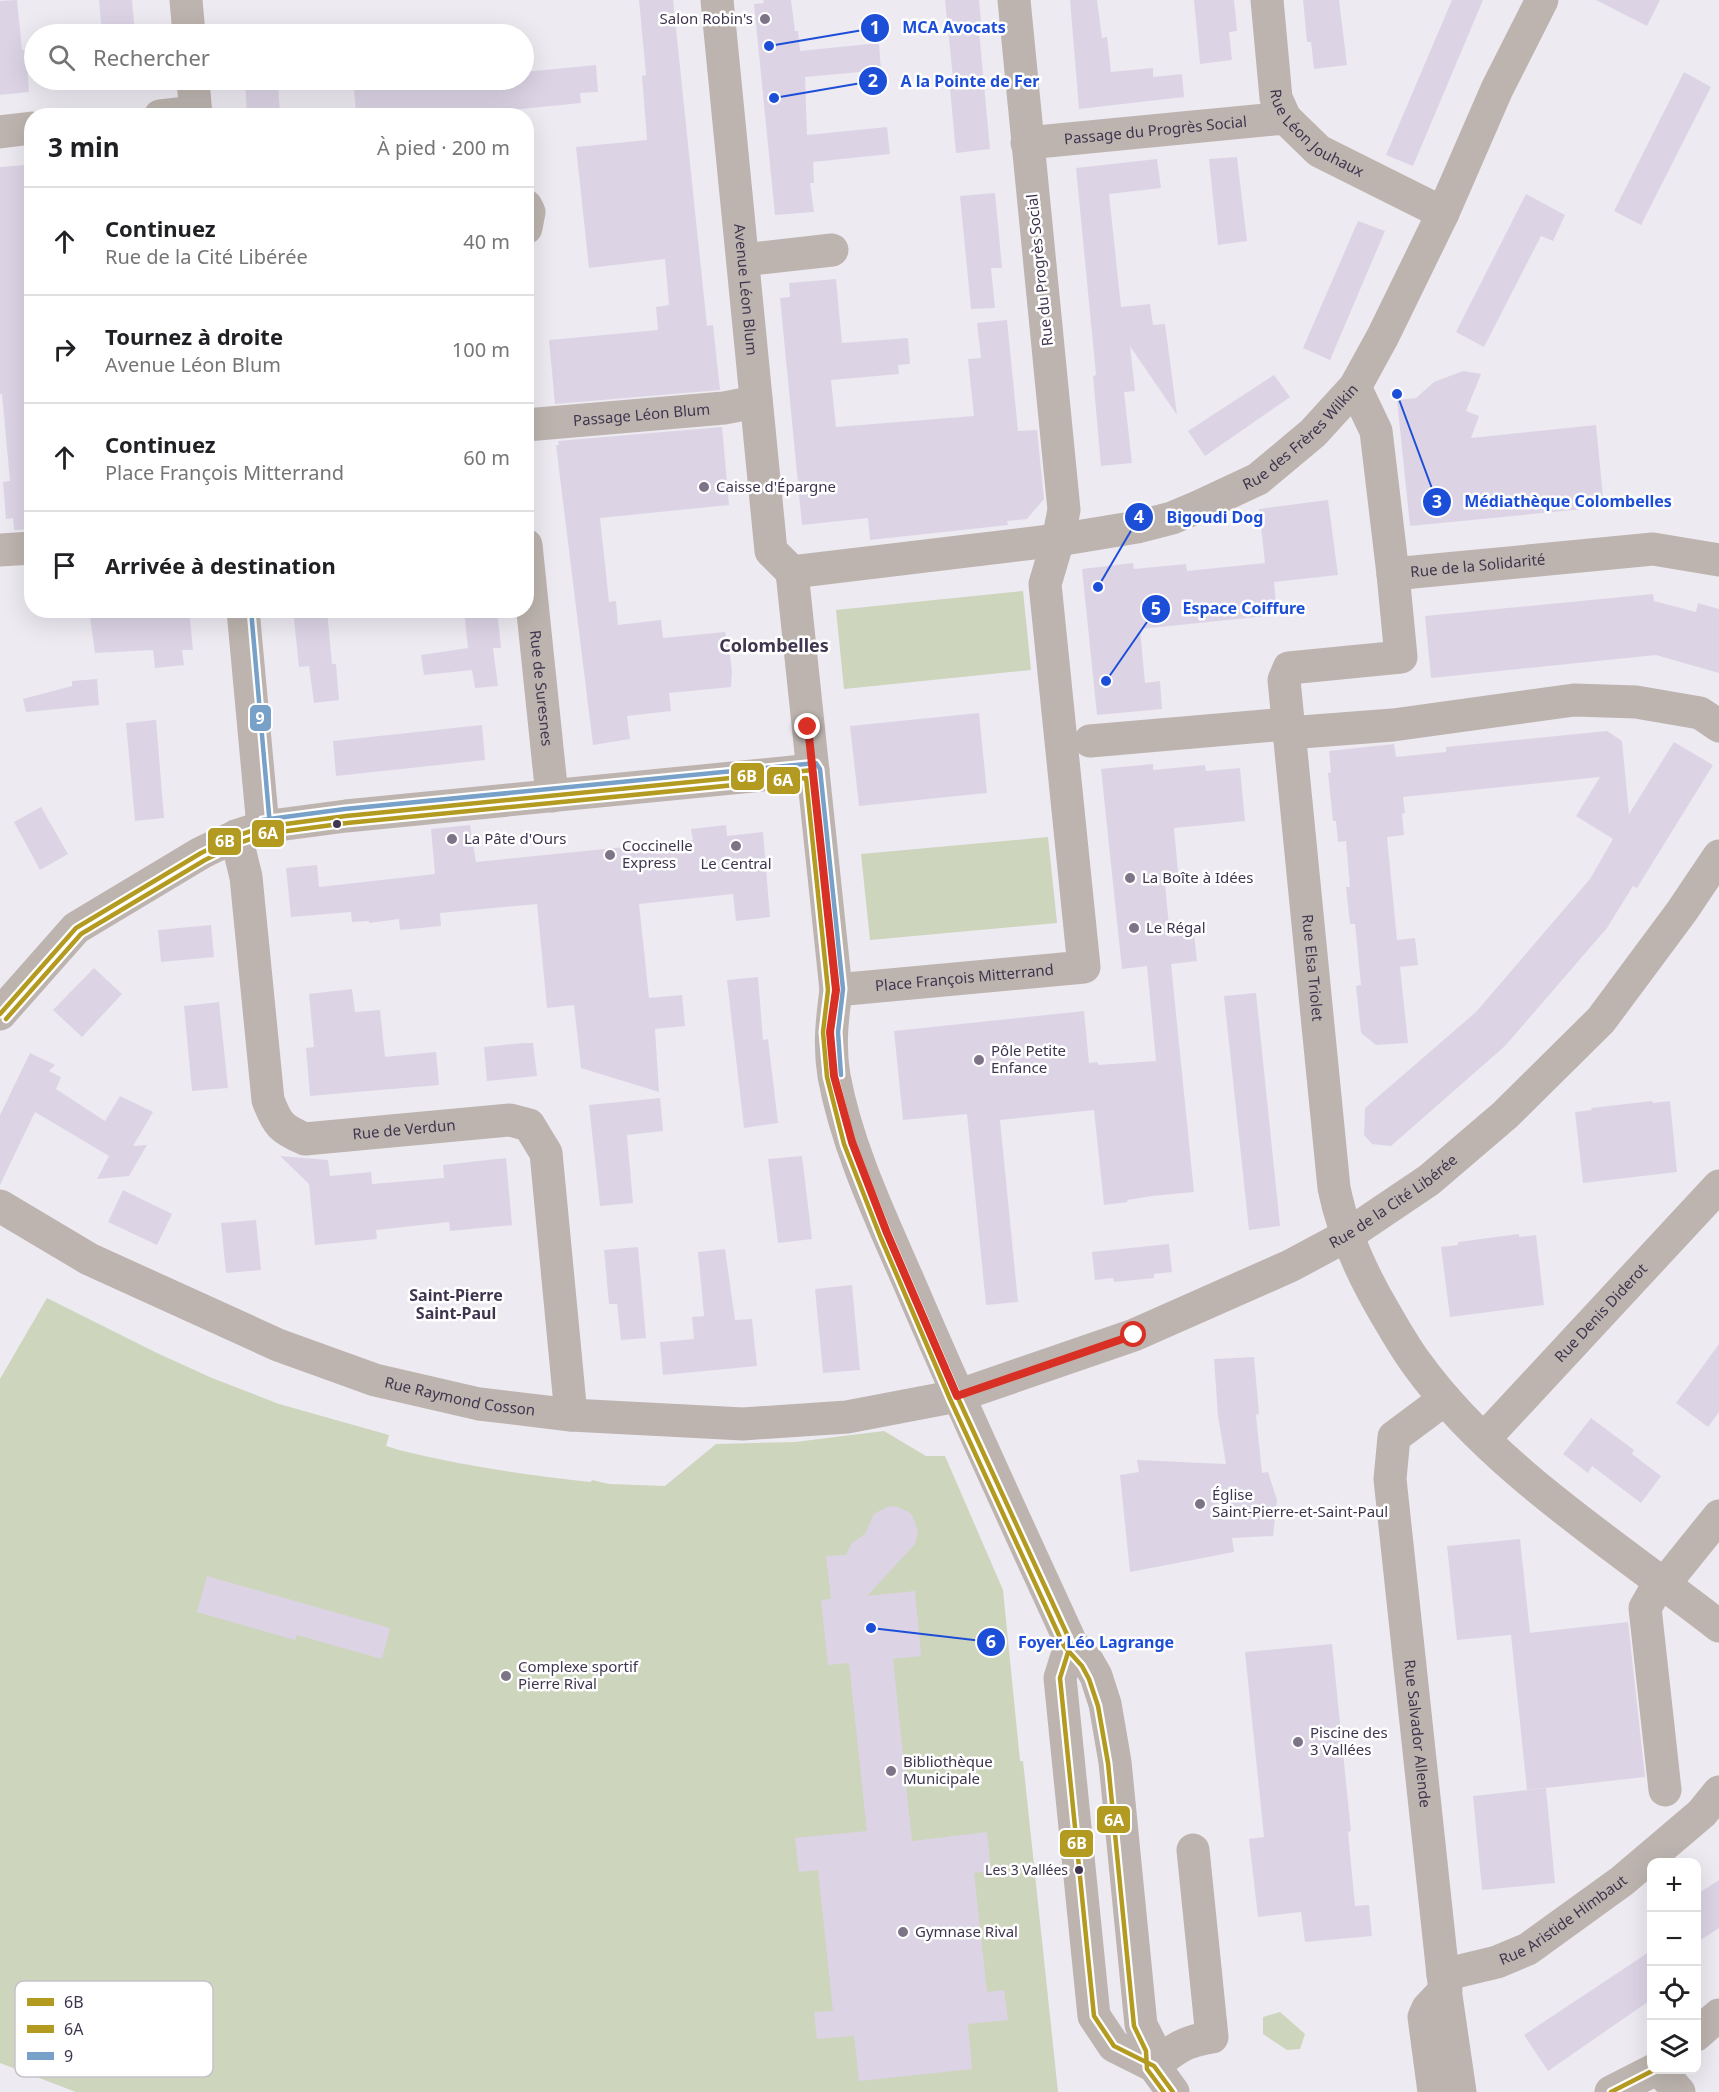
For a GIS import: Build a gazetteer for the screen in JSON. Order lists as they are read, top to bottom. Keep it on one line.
{"streets":{"street":["Rue Léon Jouhaux","Passage du Progrès Social","Rue du Progrès Social","Avenue Léon Blum","Passage Léon Blum","Rue des Frères Wilkin","Rue de la Solidarité","Rue de Suresnes","Rue Elsa Triolet","Place François Mitterrand","Rue de Verdun","Rue de la Cité Libérée","Rue Denis Diderot","Rue Raymond Cosson","Rue Salvador Allende","Rue Aristide Himbaut"]},"crossings":[["Rue Léon Jouhaux","Passage du Progrès Social"],["Rue Léon Jouhaux","Rue des Frères Wilkin"],["Passage du Progrès Social","Rue du Progrès Social"],["Rue du Progrès Social","Rue des Frères Wilkin"],["Rue du Progrès Social","Place François Mitterrand"],["Avenue Léon Blum","Passage Léon Blum"],["Avenue Léon Blum","Rue des Frères Wilkin"],["Rue des Frères Wilkin","Rue de la Solidarité"],["Rue des Frères Wilkin","Place François Mitterrand"],["Rue de la Solidarité","Rue Elsa Triolet"],["Rue Elsa Triolet","Rue de la Cité Libérée"],["Rue de Verdun","Rue Raymond Cosson"],["Rue de la Cité Libérée","Rue Raymond Cosson"],["Rue Salvador Allende","Rue Aristide Himbaut"]],"districts":["Colombelles","Saint-Pierre Saint-Paul"],"places":["Salon Robin's","MCA Avocats","A la Pointe de Fer","Médiathèque Colombelles","Caisse d'Épargne","Bigoudi Dog","Espace Coiffure","La Pâte d'Ours","Le Central","Coccinelle Express","La Boîte à Idées","Le Régal","Pôle Petite Enfance","Église Saint-Pierre-et-Saint-Paul","Foyer Léo Lagrange","Complexe sportif Pierre Rival","Piscine des 3 Vallées","Bibliothèque Municipale","Les 3 Vallées","Gymnase Rival"],"lines":["transit line 9","transit line 6B","transit line 6A"],"legend":["6B","6A","9"],"page":{"search":"Rechercher","heading":["3 min","À pied · 200 m"],"list":[["Continuez","Rue de la Cité Libérée","40 m"],["Tournez à droite","Avenue Léon Blum","100 m"],["Continuez","Place François Mitterrand","60 m"],"Arrivée à destination"],"map_buttons":["+","−"]}}
